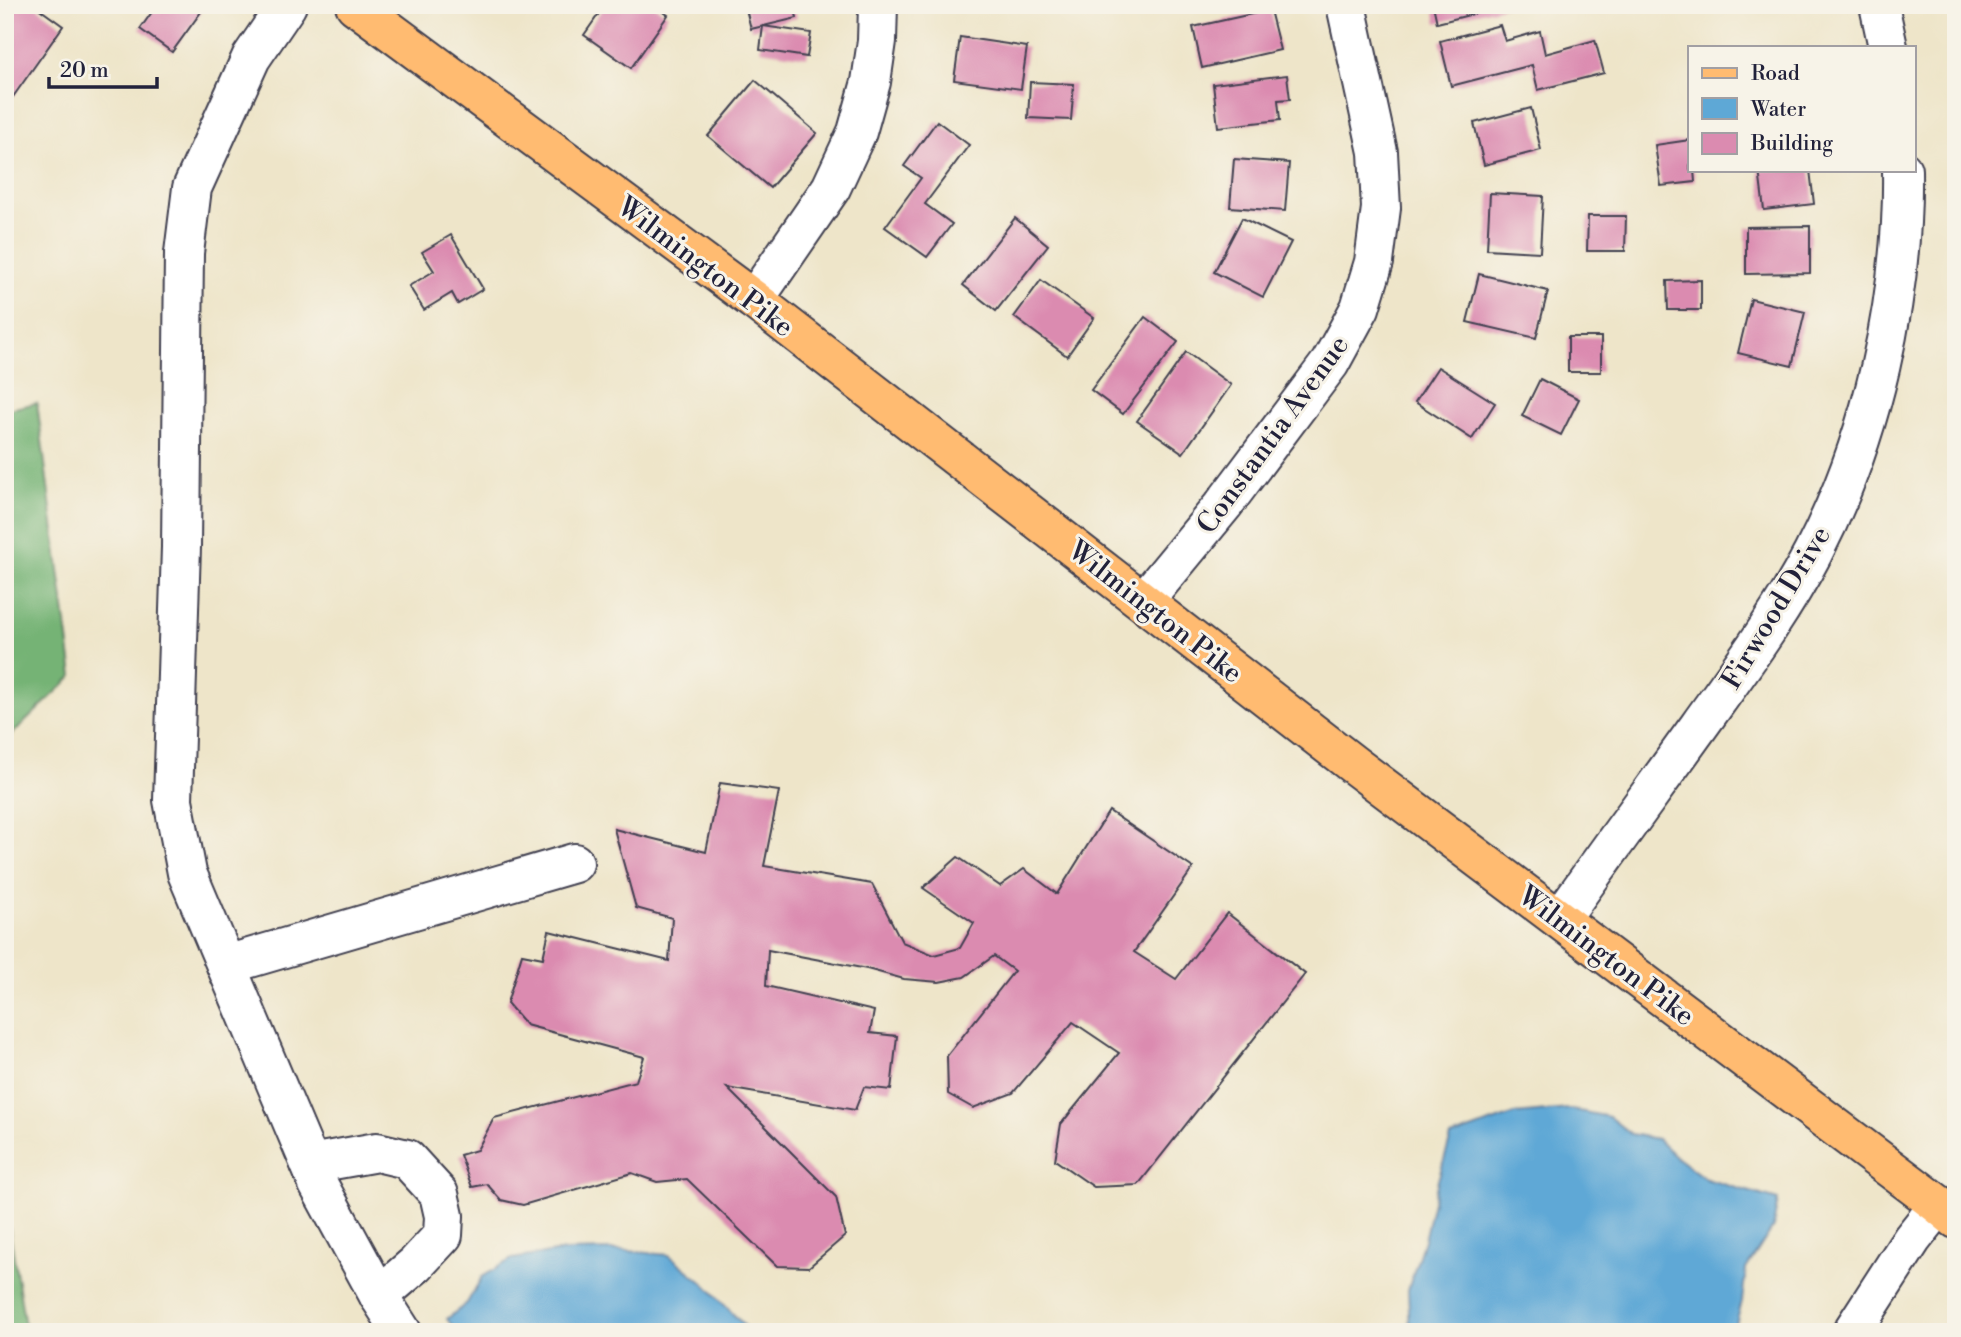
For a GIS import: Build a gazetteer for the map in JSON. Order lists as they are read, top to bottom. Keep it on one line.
{"streets":{"main road":["Wilmington Pike"],"street":["Constantia Avenue","Firwood Drive"]},"crossings":[["Wilmington Pike","Constantia Avenue"],["Wilmington Pike","Firwood Drive"]],"legend":["Road","Water","Building"],"scale_bar":"20 m"}
